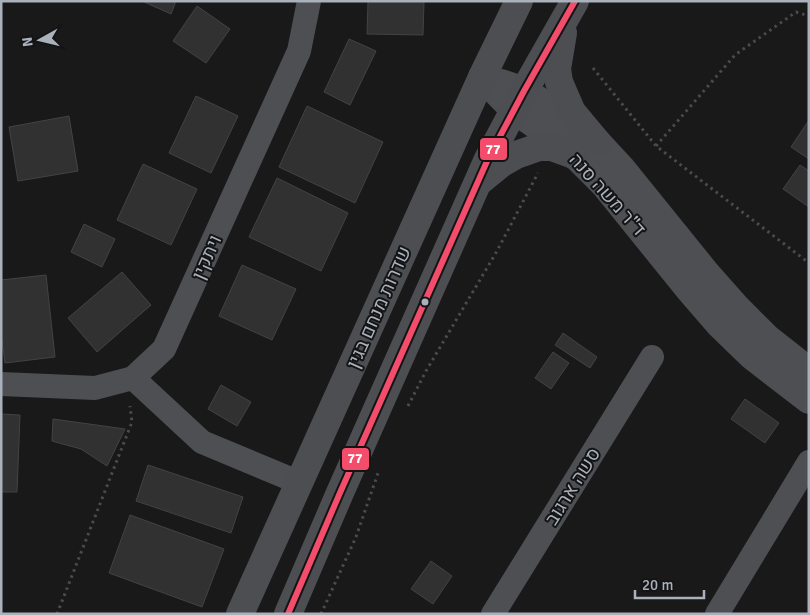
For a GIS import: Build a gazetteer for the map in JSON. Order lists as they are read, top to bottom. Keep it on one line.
{"streets":{"main road":["שדרות מנחם בגין"],"street":["ד\"ר משה סנה","ויתקין","סשה ארגוב"]},"crossings":[["ד\"ר משה סנה","שדרות מנחם בגין"]],"lines":["transit line 77"],"scale_bar":"20 m","north":"left"}
